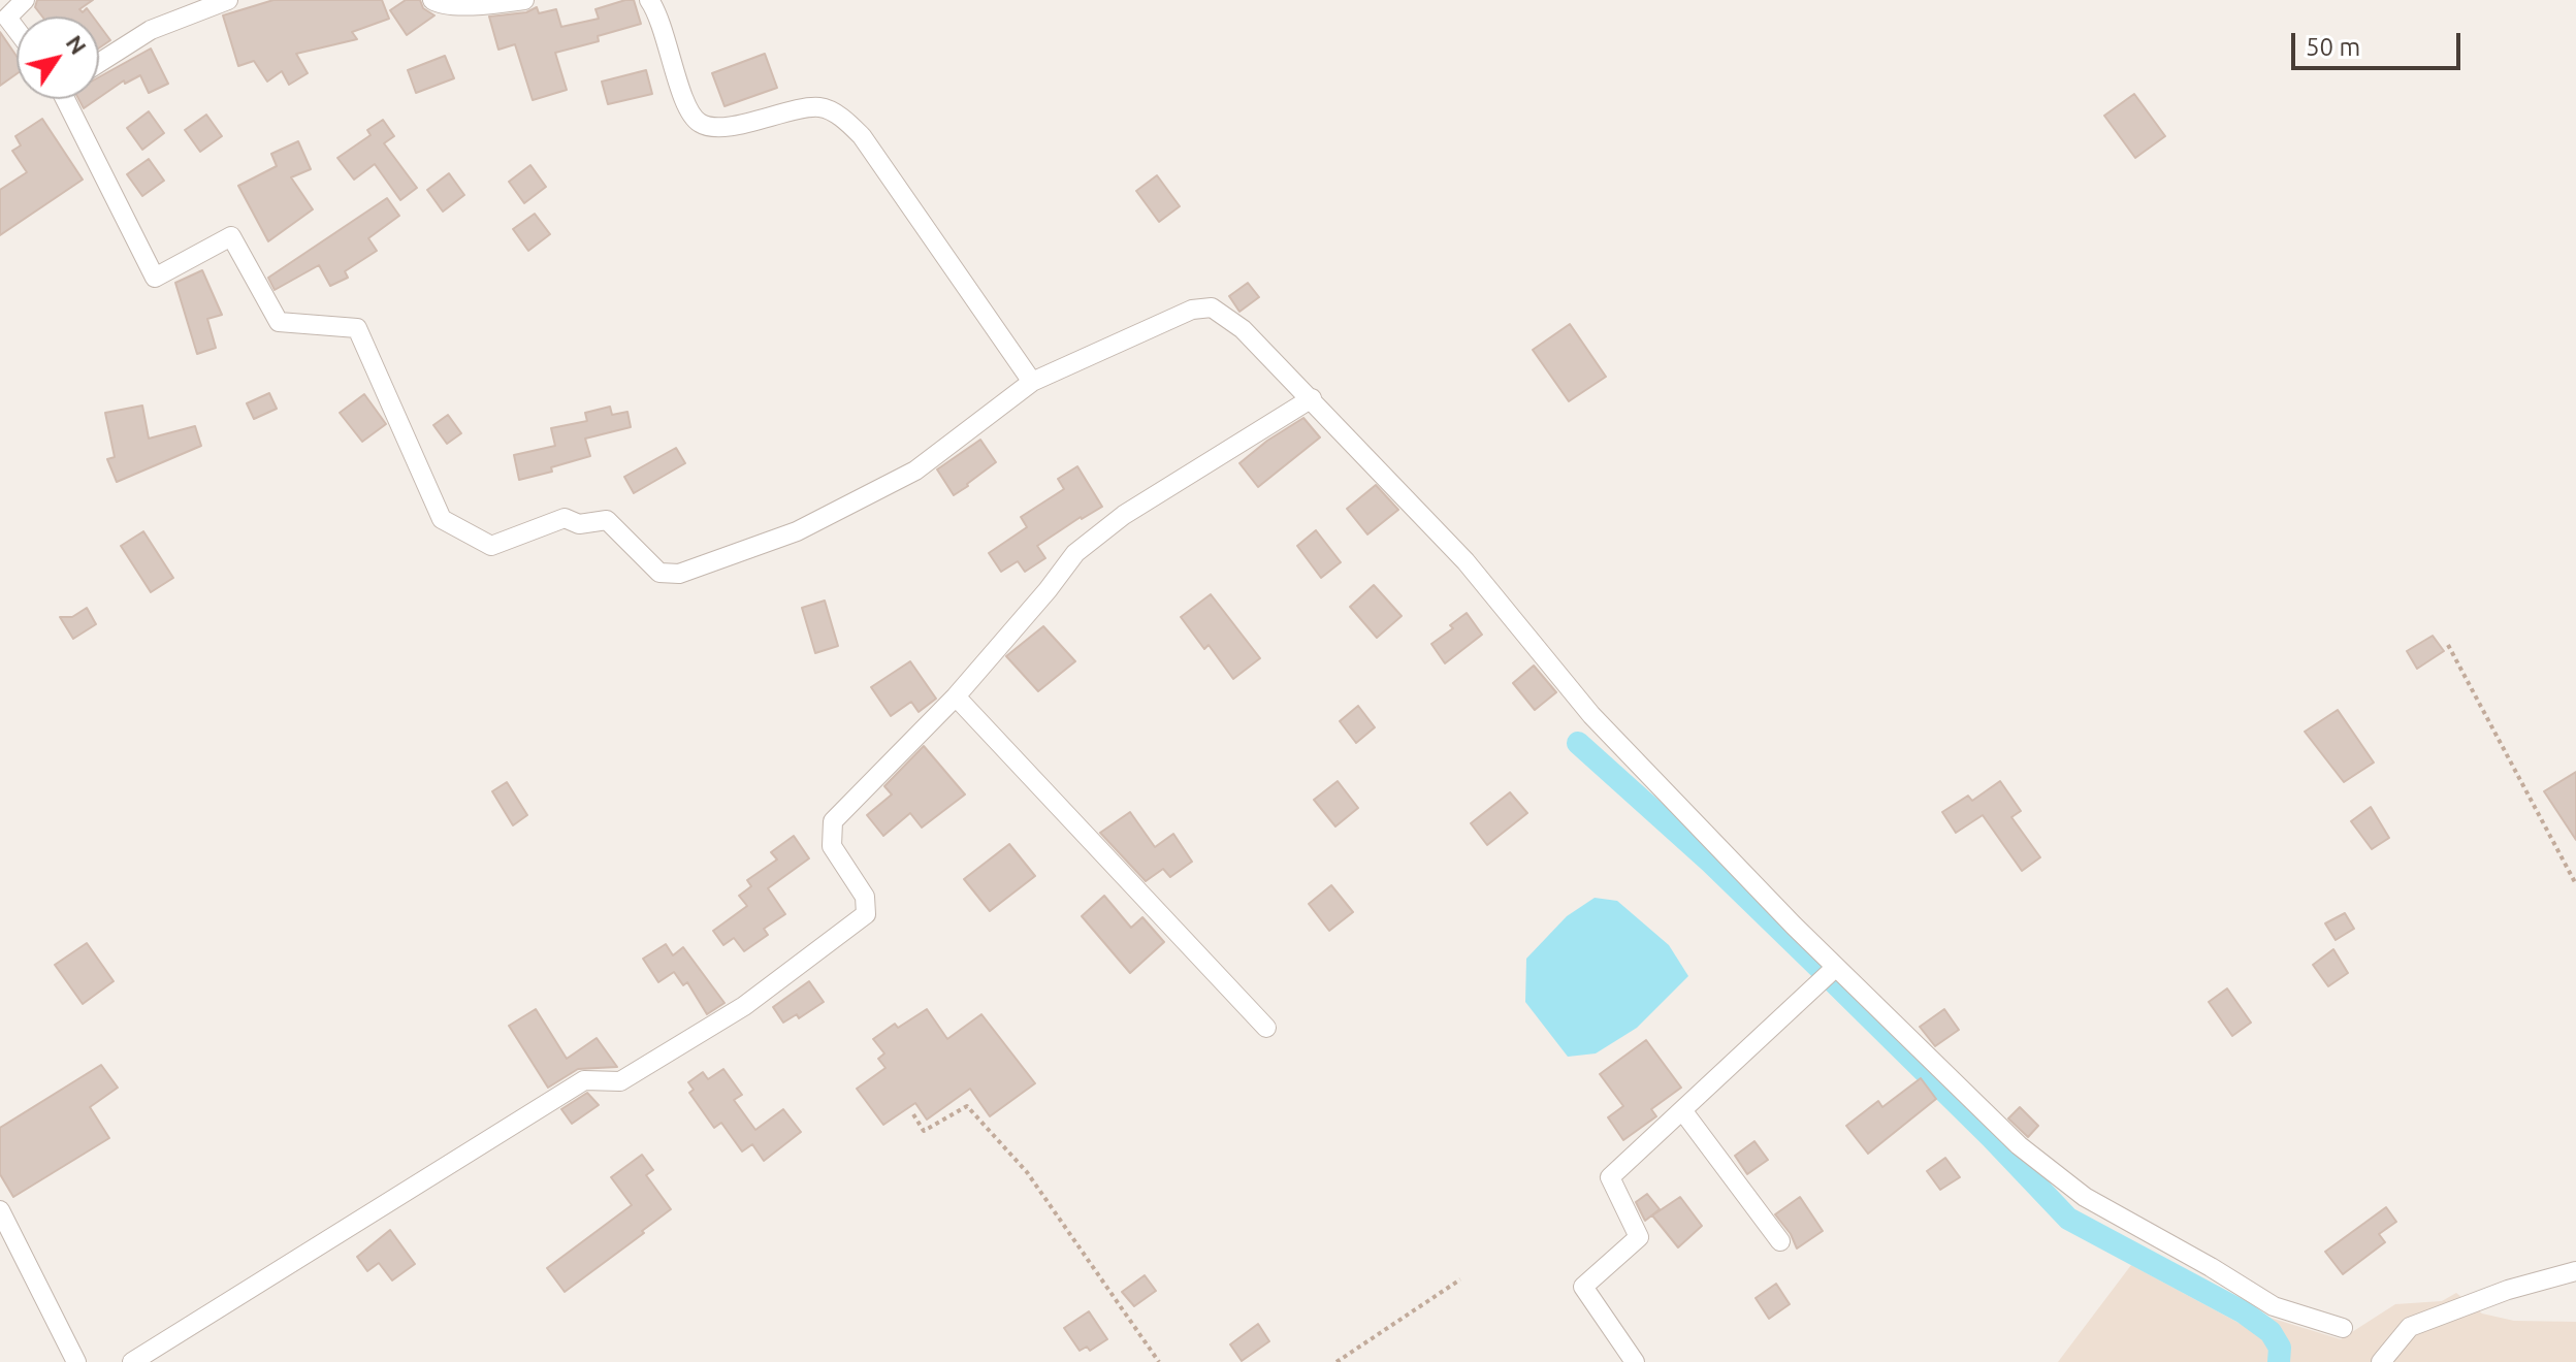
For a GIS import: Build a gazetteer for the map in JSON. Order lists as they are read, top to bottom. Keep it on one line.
{"scale_bar":"50 m","north":"top right"}
